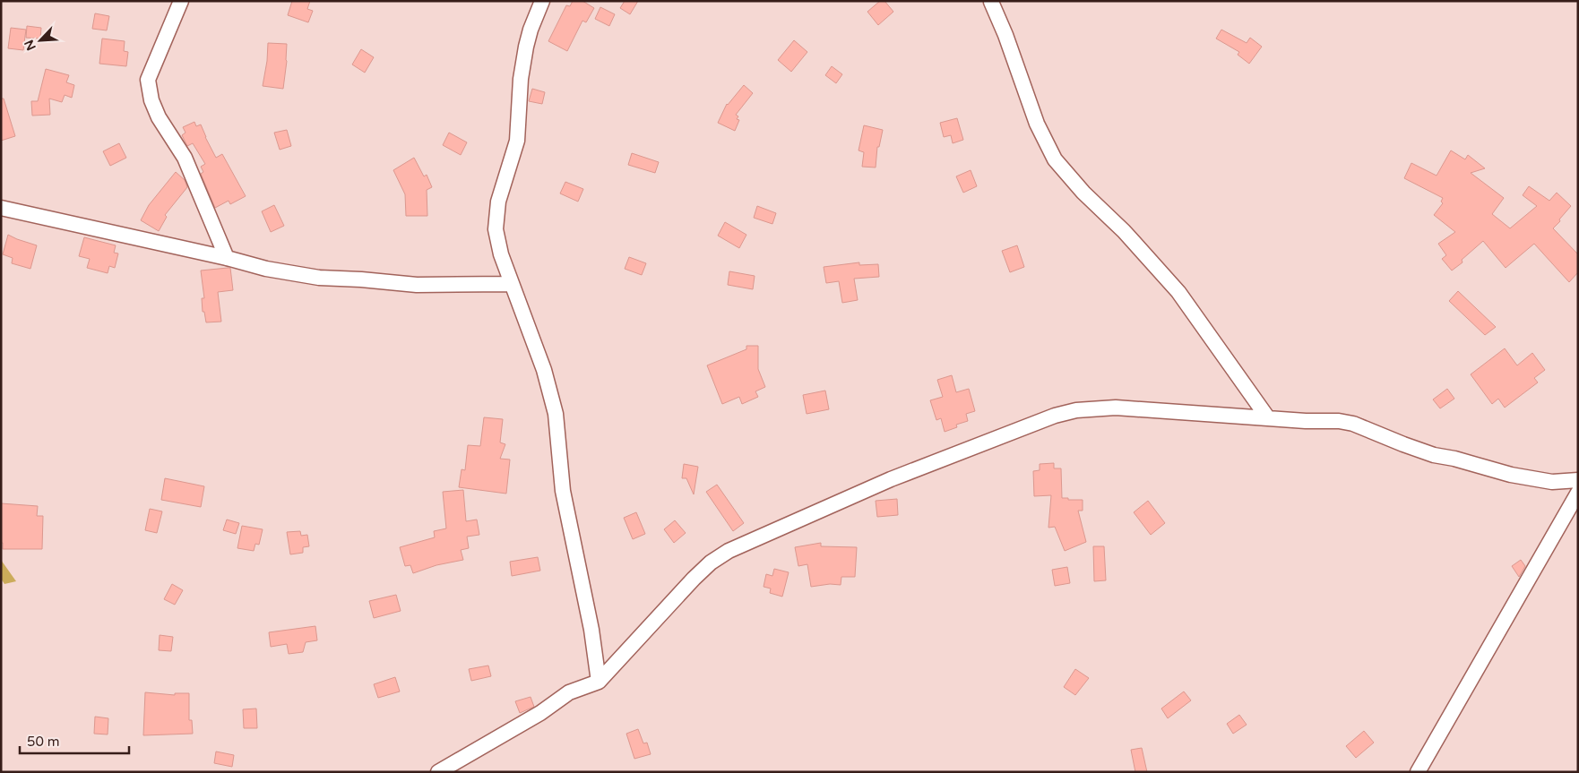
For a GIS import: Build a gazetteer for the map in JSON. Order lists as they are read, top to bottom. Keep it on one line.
{"scale_bar":"50 m","north":"bottom left"}
